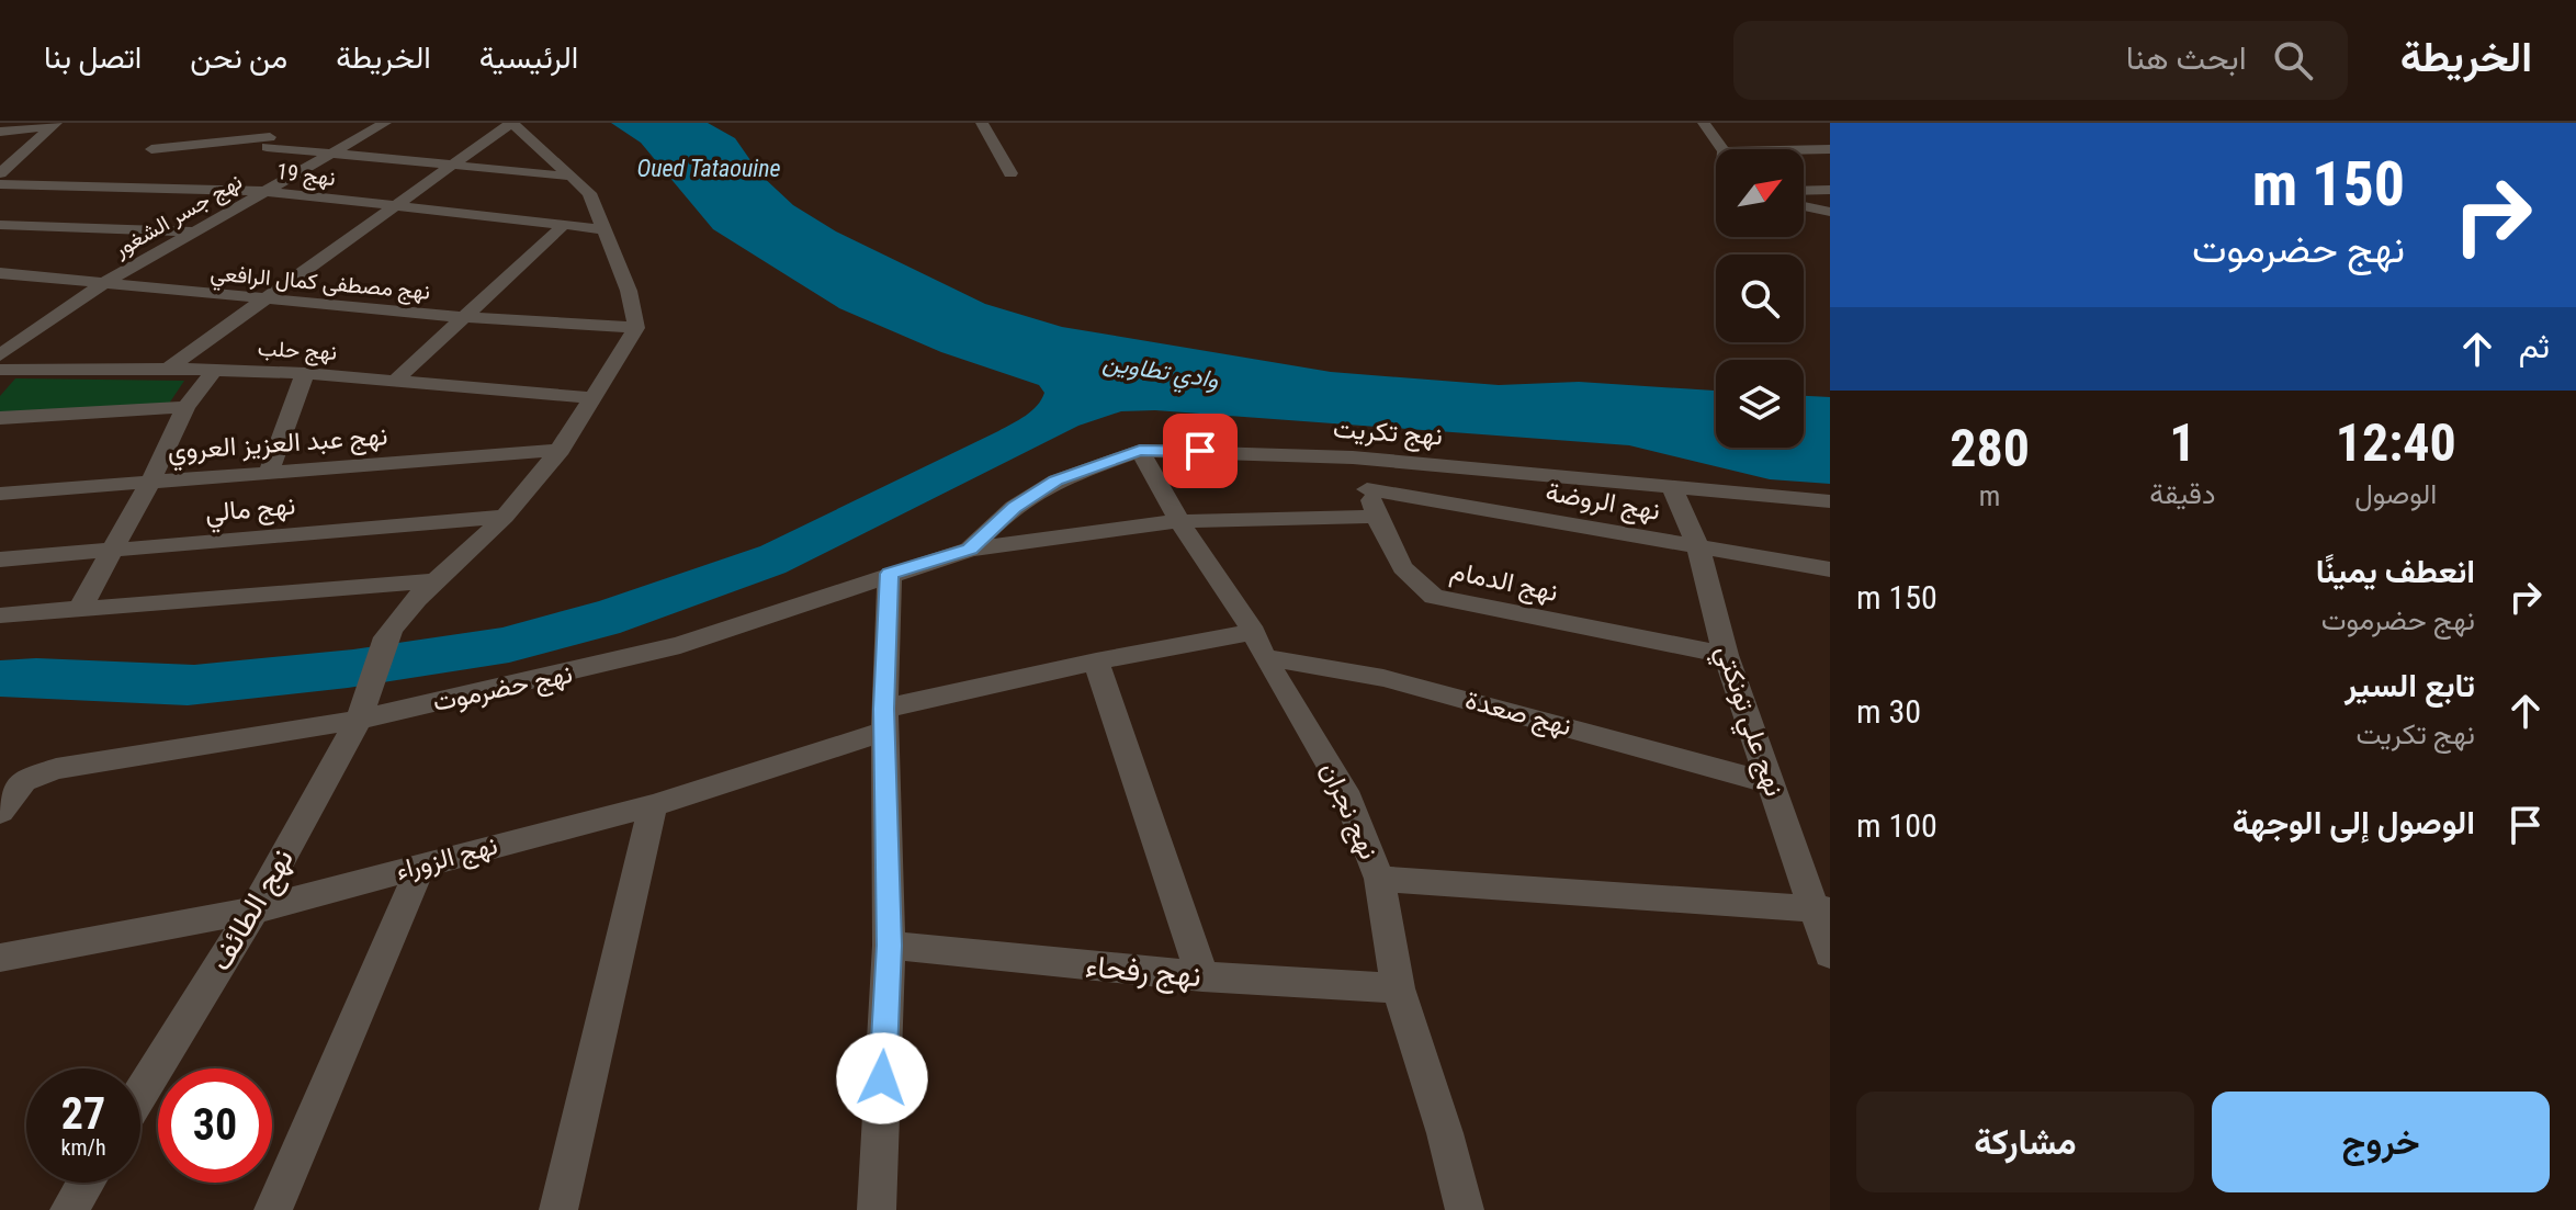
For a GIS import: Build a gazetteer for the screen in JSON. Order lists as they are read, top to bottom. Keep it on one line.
{"streets":{"street":["نهج 19","نهج جسر الشغور","نهج مصطفى كمال الرافعي","نهج حلب","نهج تكريت","نهج عبد العزيز العروي","نهج الروضة","نهج مالي","نهج الدمام","نهج حضرموت","نهج صعدة","نهج علي تونكتي","نهج نجران","نهج الزوراء","نهج الطائف","نهج رفحاء"]},"crossings":[["نهج 19","نهج جسر الشغور"],["نهج جسر الشغور","نهج مصطفى كمال الرافعي"],["نهج جسر الشغور","نهج حلب"],["نهج تكريت","نهج الدمام"],["نهج تكريت","نهج حضرموت"],["نهج تكريت","نهج علي تونكتي"],["نهج تكريت","نهج نجران"],["نهج الروضة","نهج الدمام"],["نهج الروضة","نهج علي تونكتي"],["نهج الدمام","نهج حضرموت"],["نهج الدمام","نهج علي تونكتي"],["نهج حضرموت","نهج نجران"],["نهج حضرموت","نهج الطائف"],["نهج صعدة","نهج علي تونكتي"],["نهج صعدة","نهج نجران"],["نهج صعدة","نهج الزوراء"],["نهج نجران","نهج الزوراء"],["نهج نجران","نهج رفحاء"],["نهج الزوراء","نهج الطائف"]],"water":["Oued Tataouine","وادي تطاوين"],"north":"top right","page":{"header":"الخريطة","search":"ابحث هنا","nav":["الرئيسية","الخريطة","من نحن","اتصل بنا"],"turn":["150 m","نهج حضرموت"],"then":"ثم","eta":["12:40","الوصول","1","دقيقة","280","m"],"list":[{"name":"انعطف يمينًا","note":"نهج حضرموت","value":"150 m"},{"name":"تابع السير","note":"نهج تكريت","value":"30 m"},{"name":"الوصول إلى الوجهة","value":"100 m"}],"speed":"27 km/h","limit":"30","buttons":["خروج","مشاركة"]}}
